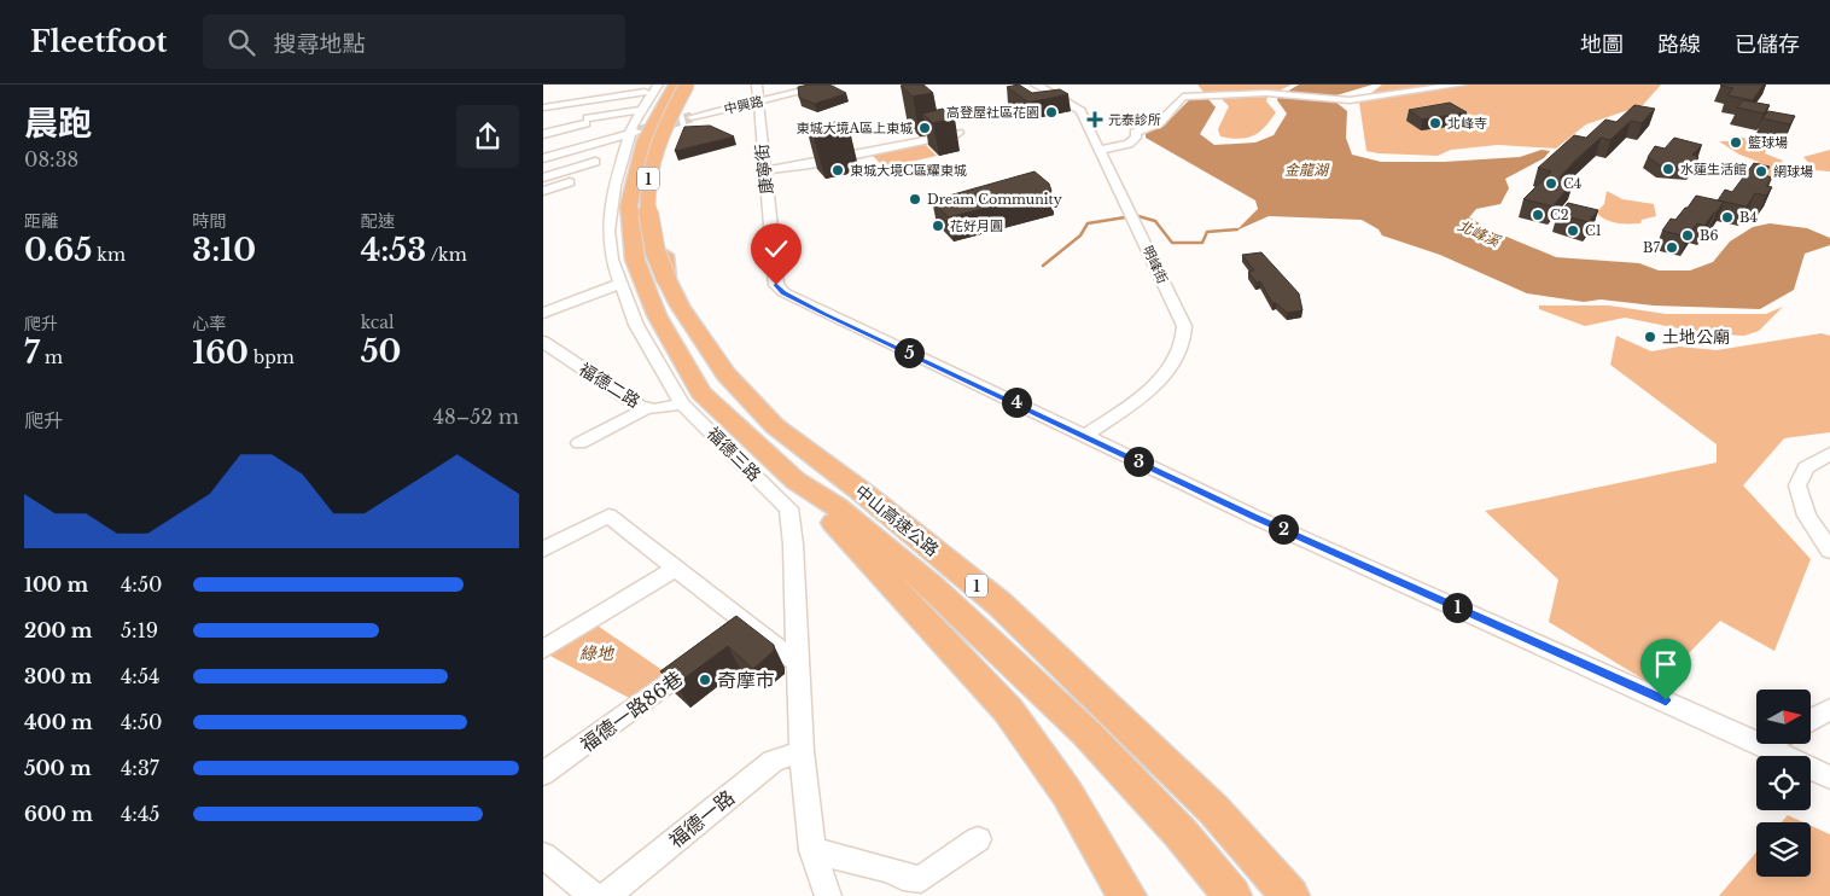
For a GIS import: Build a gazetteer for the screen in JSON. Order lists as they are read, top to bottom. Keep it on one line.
{"streets":{"highway":["1","中山高速公路"],"street":["中興路","康寧街","明峰街","福德二路","福德三路","福德一路86巷","福德一路"]},"crossings":[["中興路","康寧街"],["康寧街","明峰街"],["1","中山高速公路"],["福德二路","福德三路"],["福德三路","福德一路"]],"water":["金龍湖","北峰溪"],"parks":["綠地"],"places":{"other":["高登屋社區花園","北峰寺","東城大境A區上東城","籃球場","水蓮生活館","東城大境C區耀東城","網球場","C4","Dream Community","C2","B4","花好月圓","C1","B6","B7","土地公廟","奇摩市"],"health":["元泰診所"]},"north":"right","page":{"header":"Fleetfoot","search":"搜尋地點","nav":["地圖","路線","已儲存"],"heading":["晨跑","08:38"],"stats":[["距離","0.65 km"],["時間","3:10"],["配速","4:53 /km"],["爬升","7 m"],["心率","160 bpm"],["kcal","50"]],"pins":["5","4","3","2","1"],"chart":["爬升","48–52 m"],"list":[{"name":"100 m","note":"4:50"},{"name":"200 m","note":"5:19"},{"name":"300 m","note":"4:54"},{"name":"400 m","note":"4:50"},{"name":"500 m","note":"4:37"},{"name":"600 m","note":"4:45"}]}}
